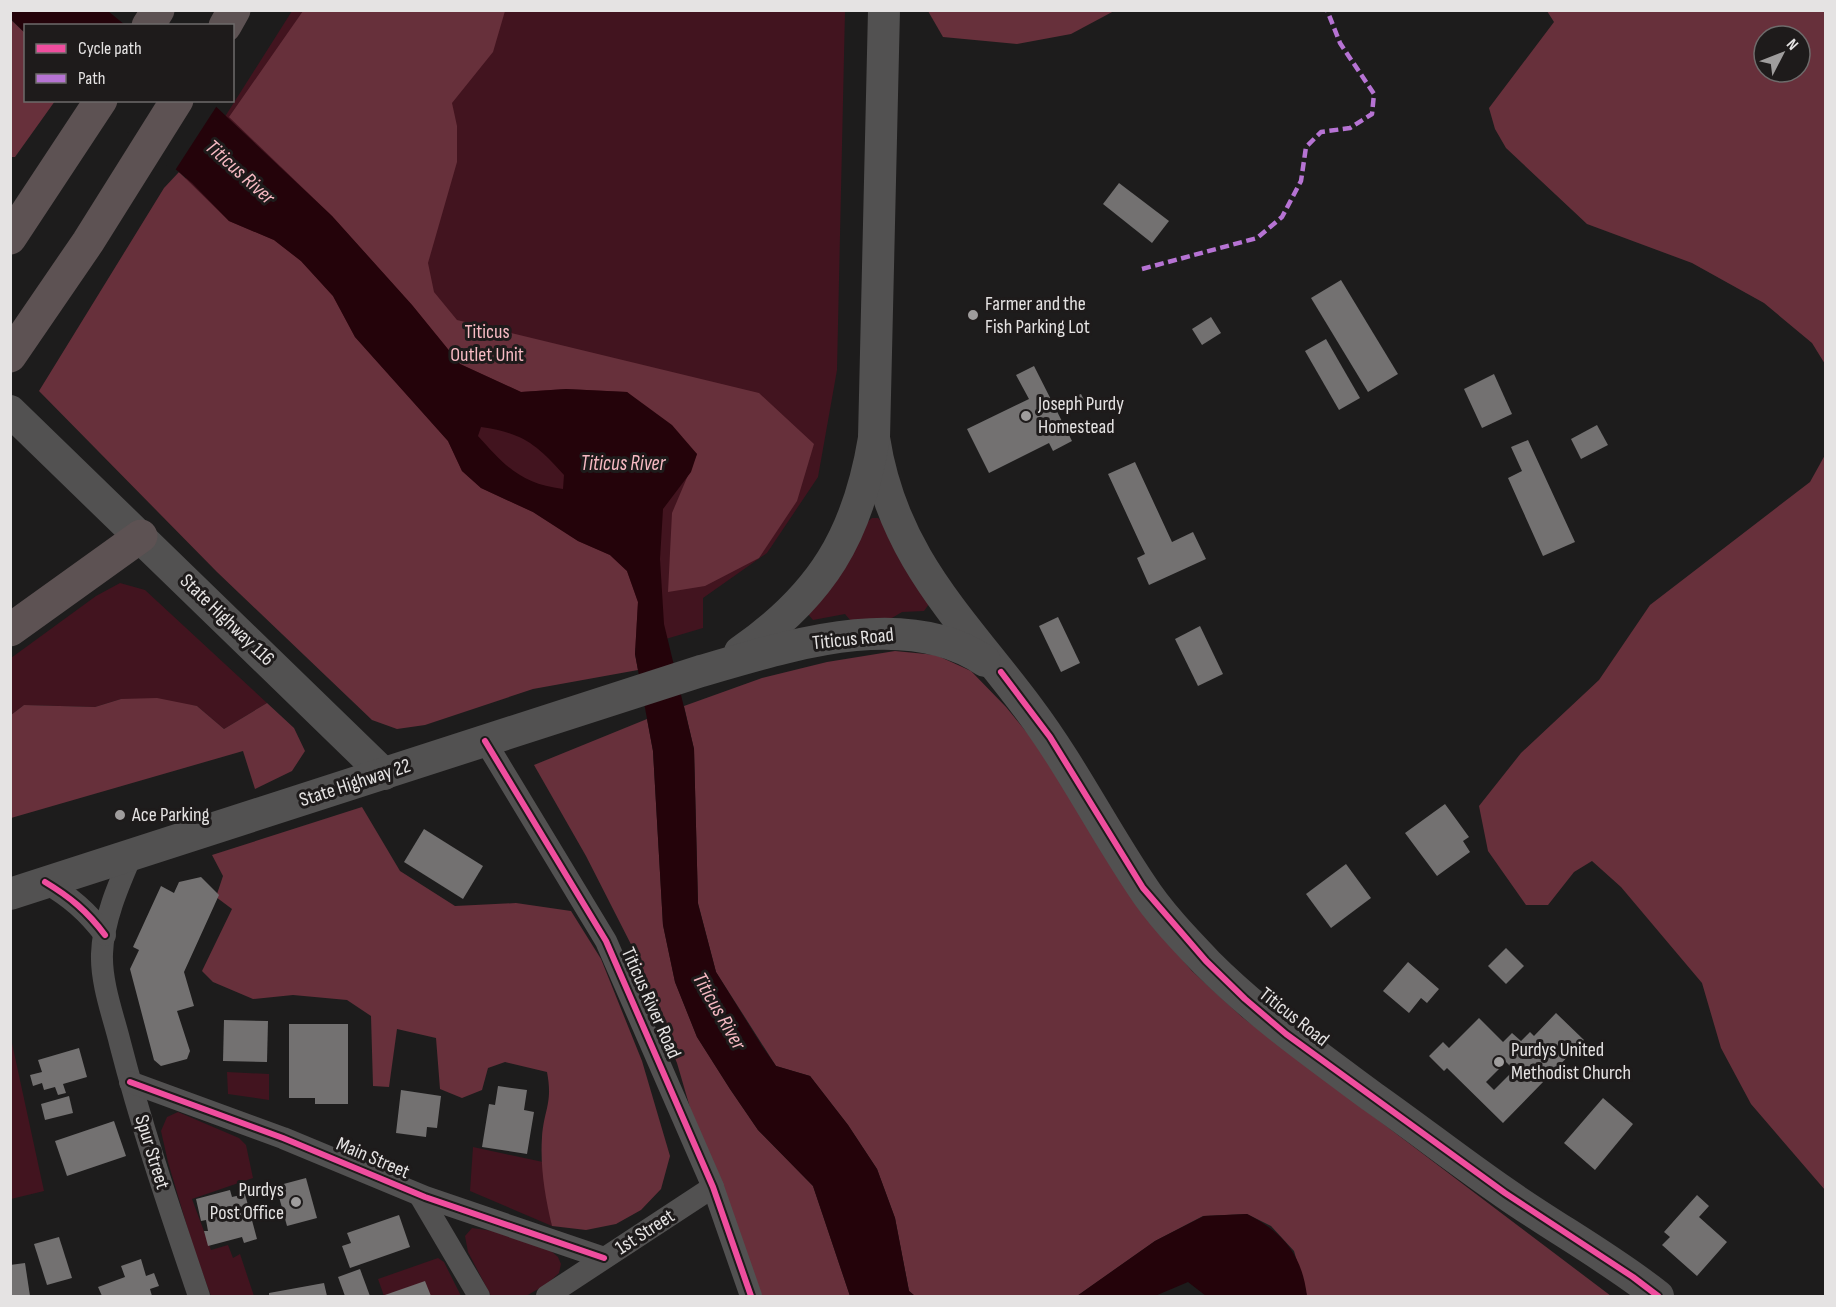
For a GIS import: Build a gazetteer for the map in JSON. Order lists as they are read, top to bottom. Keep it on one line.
{"streets":{"main road":["State Highway 116","Titicus Road","State Highway 22"],"street":["Titicus River Road","Spur Street","Main Street","1st Street"]},"crossings":[["State Highway 116","State Highway 22"],["Titicus Road","State Highway 22"],["State Highway 22","Titicus River Road"],["State Highway 22","Spur Street"],["Titicus River Road","1st Street"],["Spur Street","Main Street"],["Main Street","1st Street"]],"water":["Titicus River"],"parks":["Titicus Outlet Unit"],"places":["Farmer and the Fish Parking Lot","Joseph Purdy Homestead","Ace Parking","Purdys United Methodist Church","Purdys Post Office"],"legend":["Cycle path","Path"],"north":"top right"}
